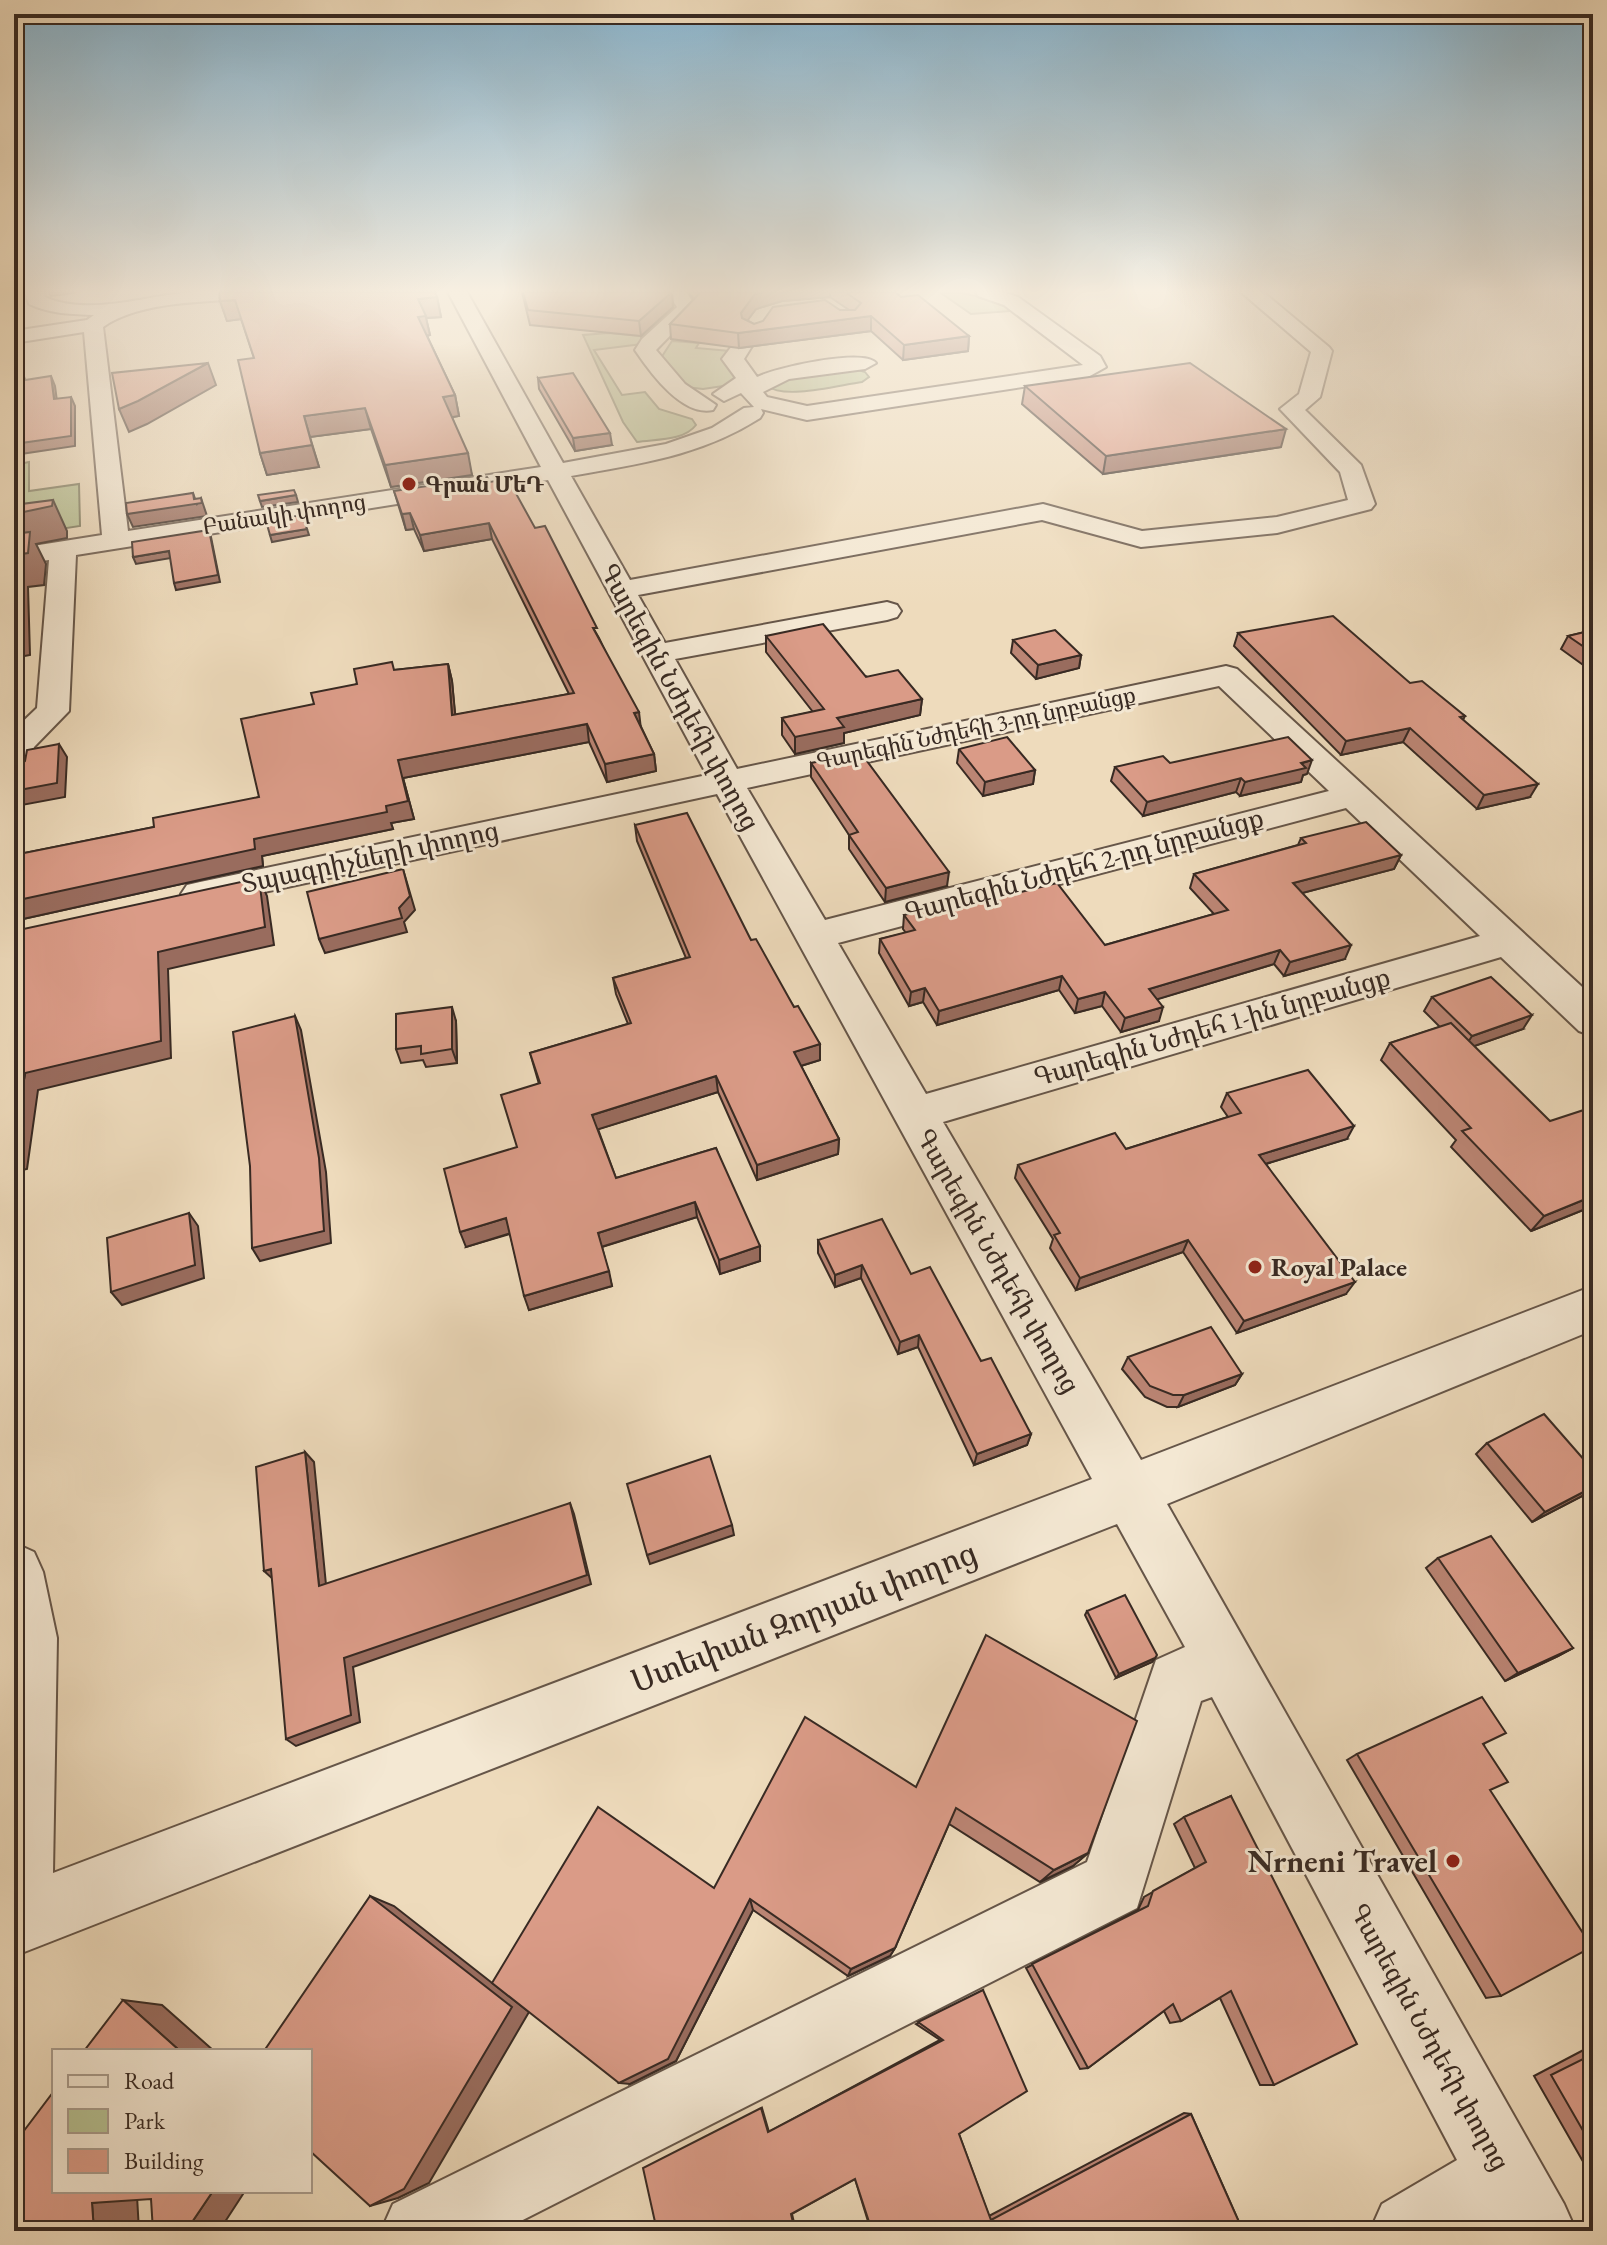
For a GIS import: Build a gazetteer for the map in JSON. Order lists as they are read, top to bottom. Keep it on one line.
{"streets":{"street":["Բանակի փողոց","Գարեգին Նժդեհի փողոց","Գարեգին Նժդեհի 3-րդ նրբանցք","Տպագրիչների փողոց","Գարեգին Նժդեհ 2-րդ նրբանցք","Գարեգին Նժդեհ 1-ին նրբանցք","Ստեփան Զորյան փողոց"]},"crossings":[["Բանակի փողոց","Գարեգին Նժդեհի փողոց"],["Գարեգին Նժդեհի փողոց","Գարեգին Նժդեհի 3-րդ նրբանցք"],["Գարեգին Նժդեհի փողոց","Տպագրիչների փողոց"],["Գարեգին Նժդեհի փողոց","Գարեգին Նժդեհ 2-րդ նրբանցք"],["Գարեգին Նժդեհի փողոց","Գարեգին Նժդեհ 1-ին նրբանցք"],["Գարեգին Նժդեհի փողոց","Ստեփան Զորյան փողոց"],["Գարեգին Նժդեհի 3-րդ նրբանցք","Տպագրիչների փողոց"],["Գարեգին Նժդեհի 3-րդ նրբանցք","Գարեգին Նժդեհ 2-րդ նրբանցք"]],"places":["Գրան ՄեԴ","Royal Palace","Nrneni Travel"],"legend":["Road","Park","Building"]}
